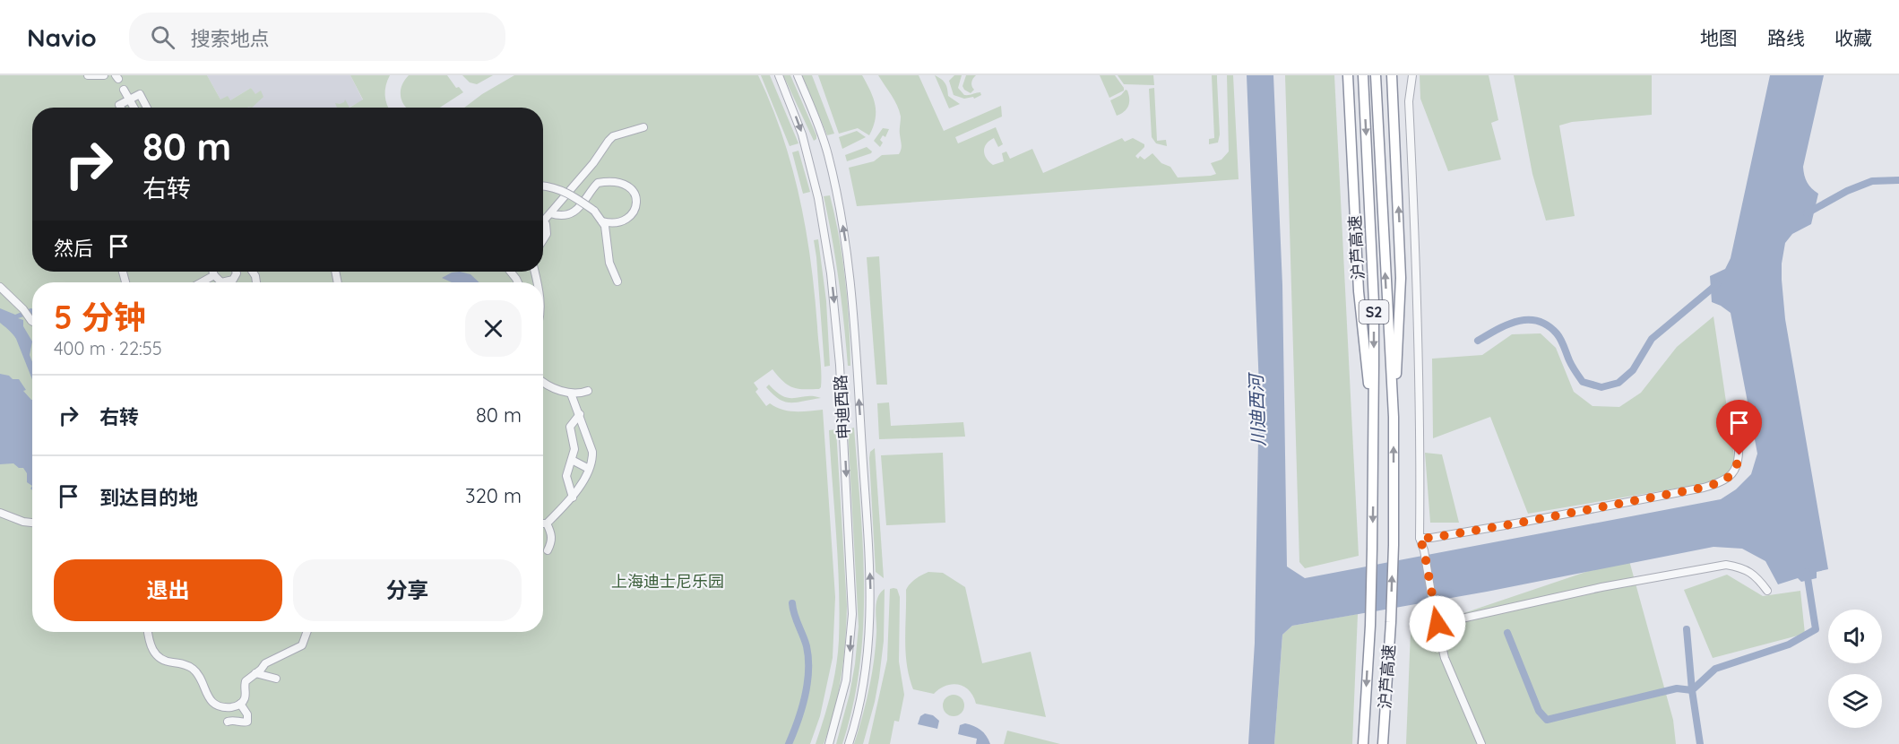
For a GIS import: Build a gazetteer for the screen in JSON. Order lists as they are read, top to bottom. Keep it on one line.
{"streets":{"highway":["沪芦高速","S2"],"street":["申迪西路"]},"water":["川迪西河"],"parks":["上海迪士尼乐园"],"page":{"header":"Navio","search":"搜索地点","nav":["地图","路线","收藏"],"turn":["80 m","右转"],"then":"然后","heading":["5 分钟","400 m · 22:55"],"list":[{"name":"右转","value":"80 m"},{"name":"到达目的地","value":"320 m"}],"buttons":["退出","分享"]}}
